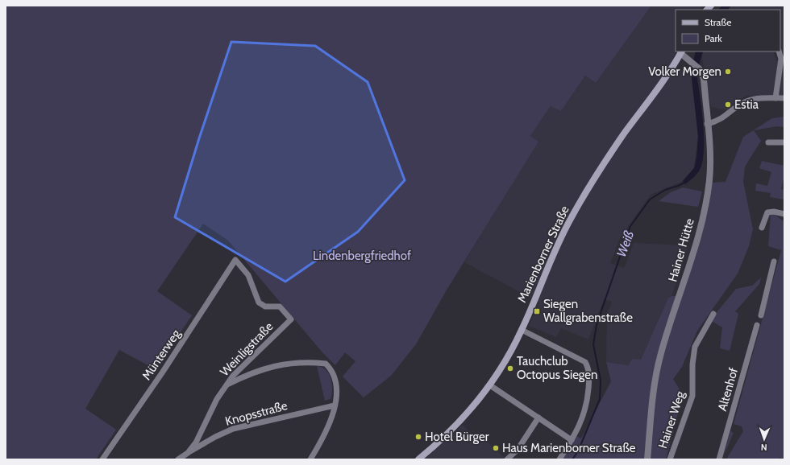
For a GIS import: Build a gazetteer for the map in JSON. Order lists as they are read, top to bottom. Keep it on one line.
{"streets":{"main road":["Marienborner Straße"],"street":["Hainer Hütte","Weinligstraße","Münterweg","Altenhof","Knopsstraße","Hainer Weg"]},"crossings":[["Hainer Hütte","Marienborner Straße"],["Weinligstraße","Münterweg"],["Weinligstraße","Knopsstraße"]],"water":["Weiß"],"parks":["Lindenbergfriedhof"],"places":{"other":["Volker Morgen","Estia","Tauchclub Octopus Siegen","Hotel Bürger","Haus Marienborner Straße"],"transit":["Siegen Wallgrabenstraße"]},"legend":["Straße","Park"],"north":"bottom"}
